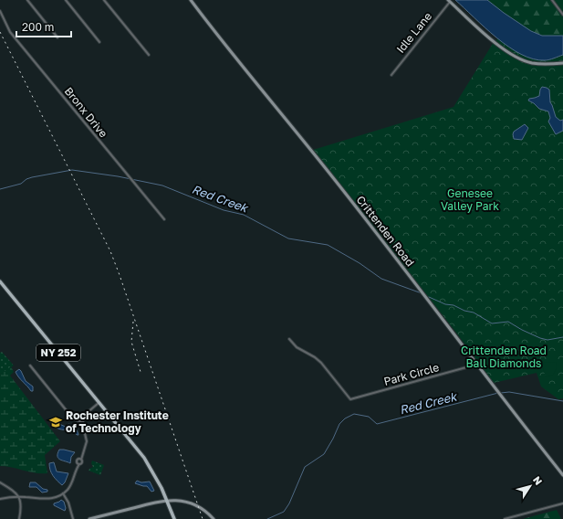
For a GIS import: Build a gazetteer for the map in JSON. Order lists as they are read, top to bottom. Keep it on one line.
{"streets":{"main road":["NY 252"],"street":["Idle Lane","Bronx Drive","Crittenden Road","Park Circle"]},"crossings":[["Crittenden Road","Park Circle"]],"water":["Red Creek"],"parks":["Genesee Valley Park","Crittenden Road Ball Diamonds"],"places":{"school or university":["Rochester Institute of Technology"]},"scale_bar":"200 m","north":"top right"}
